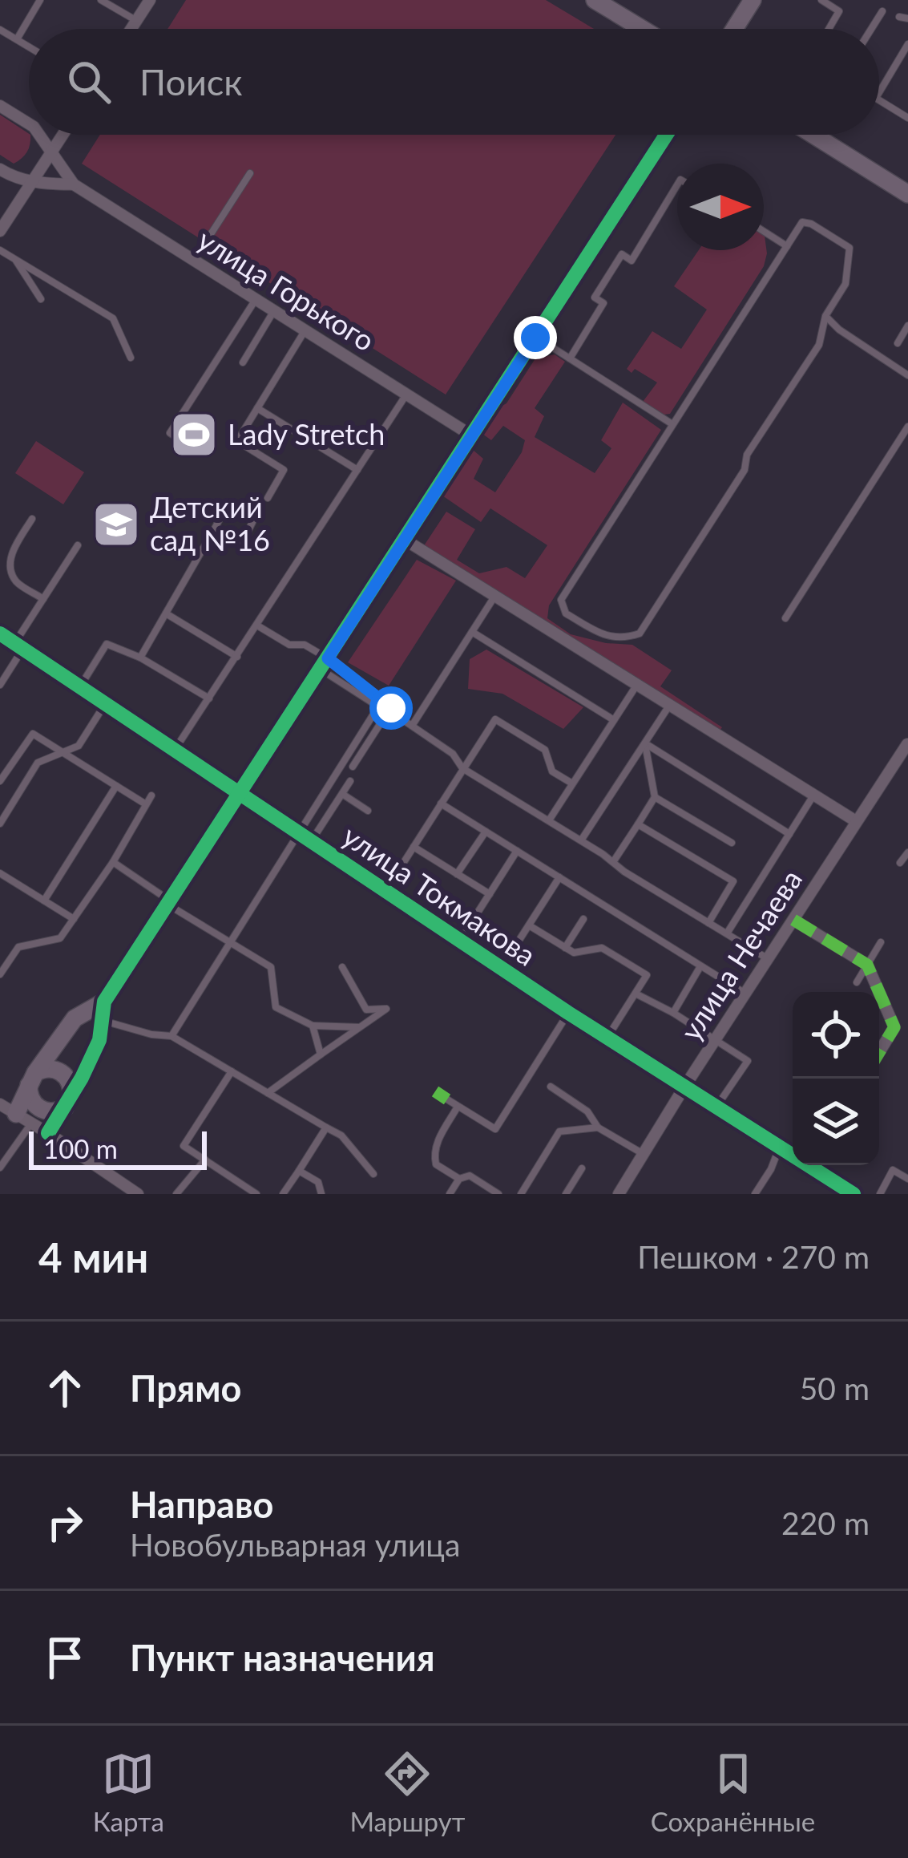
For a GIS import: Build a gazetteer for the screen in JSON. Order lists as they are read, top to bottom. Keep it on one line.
{"streets":{"street":["улица Горького","улица Токмакова","улица Нечаева"]},"crossings":[["улица Токмакова","улица Нечаева"]],"places":{"sports":["Lady Stretch"],"school or university":["Детский сад №16"]},"scale_bar":"100 m","north":"right","page":{"search":"Поиск","scale":"100 m","heading":["4 мин","Пешком · 270 m"],"list":[["Прямо","50 m"],["Направо","Новобульварная улица","220 m"],"Пункт назначения"],"nav":["Карта","Маршрут","Сохранённые"]}}
